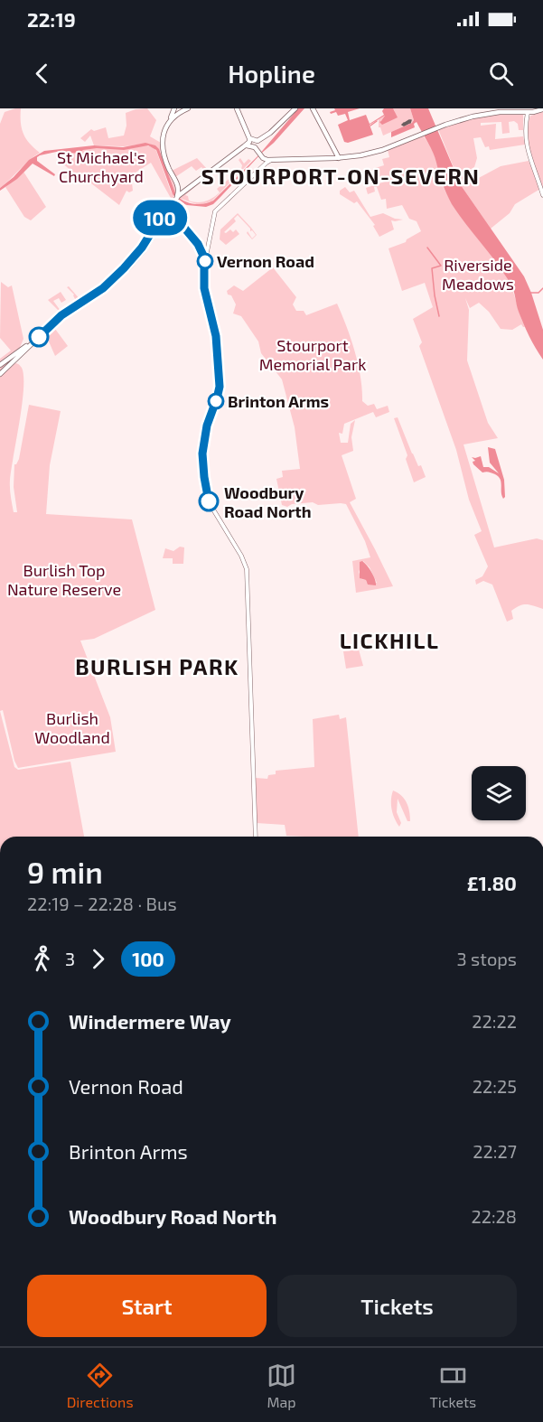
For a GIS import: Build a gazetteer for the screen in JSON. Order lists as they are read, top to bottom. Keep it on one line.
{"districts":["STOURPORT-ON-SEVERN","LICKHILL","BURLISH PARK"],"parks":["St Michael's Churchyard","Riverside Meadows","Stourport Memorial Park","Burlish Top Nature Reserve","Burlish Woodland"],"places":["Vernon Road","Brinton Arms","Woodbury Road North"],"lines":["bus line 100"],"page":{"status":"22:19","header":"Hopline","on_map":"100","heading":["9 min","22:19 – 22:28 · Bus","£1.80"],"legs":["3","100","3 stops"],"list":[{"name":"Windermere Way","value":"22:22"},{"name":"Vernon Road","value":"22:25"},{"name":"Brinton Arms","value":"22:27"},{"name":"Woodbury Road North","value":"22:28"}],"buttons":["Start","Tickets"],"tabs":["Directions","Map","Tickets"]}}
